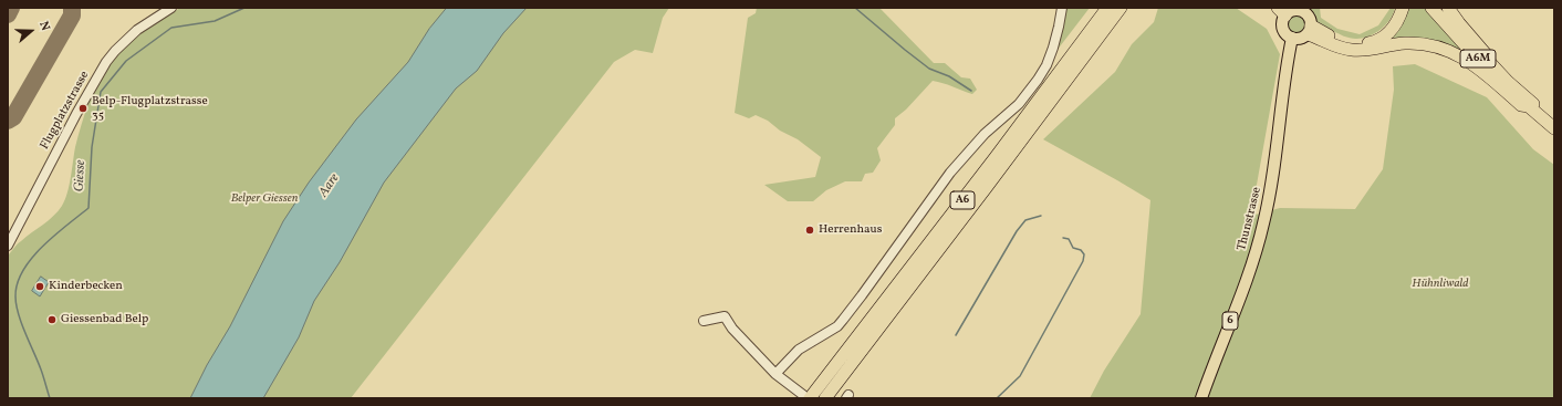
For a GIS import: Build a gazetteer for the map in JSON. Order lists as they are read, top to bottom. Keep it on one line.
{"streets":{"highway":["A6M","A6"],"main road":["Thunstrasse","6"],"street":["Flugplatzstrasse"]},"water":["Giesse","Aare"],"parks":["Belper Giessen","Hühnliwald"],"places":["Belp-Flugplatzstrasse 35","Herrenhaus","Kinderbecken","Giessenbad Belp"],"north":"right"}
